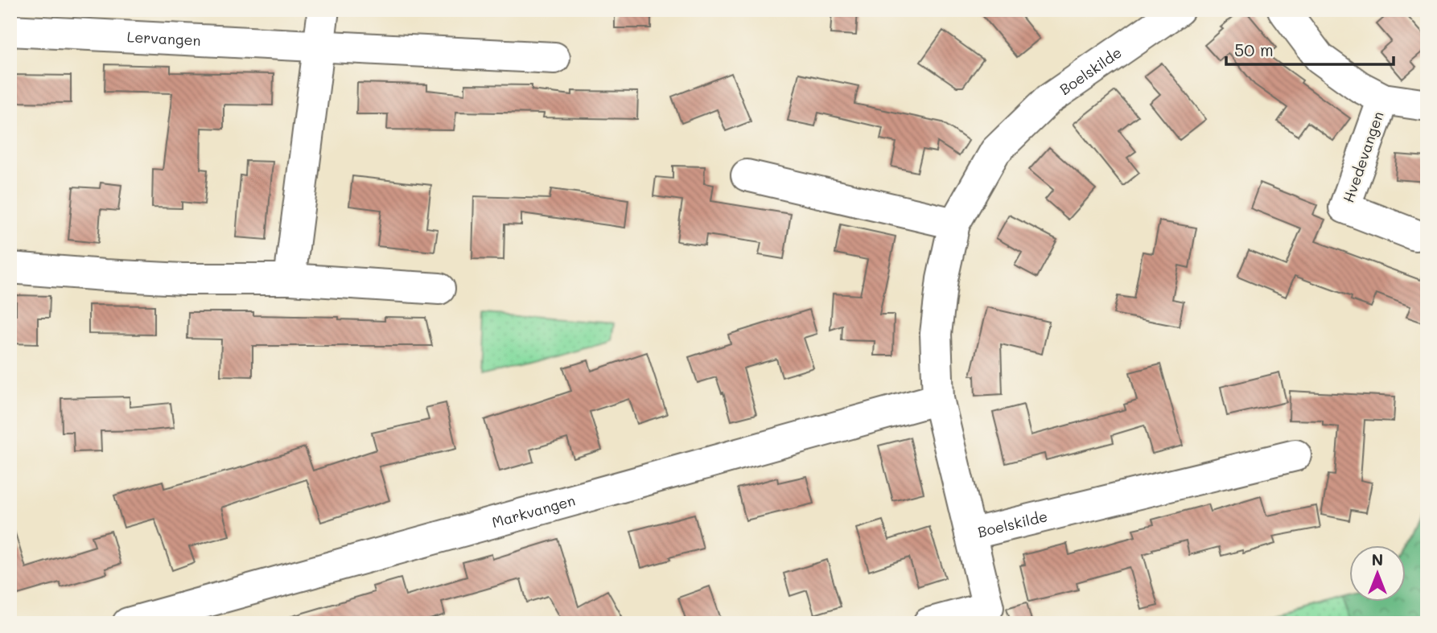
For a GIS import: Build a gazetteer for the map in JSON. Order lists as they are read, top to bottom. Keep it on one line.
{"streets":{"street":["Lervangen","Boelskilde","Hvedevangen","Markvangen"]},"crossings":[["Boelskilde","Markvangen"]],"scale_bar":"50 m","north":"top"}
